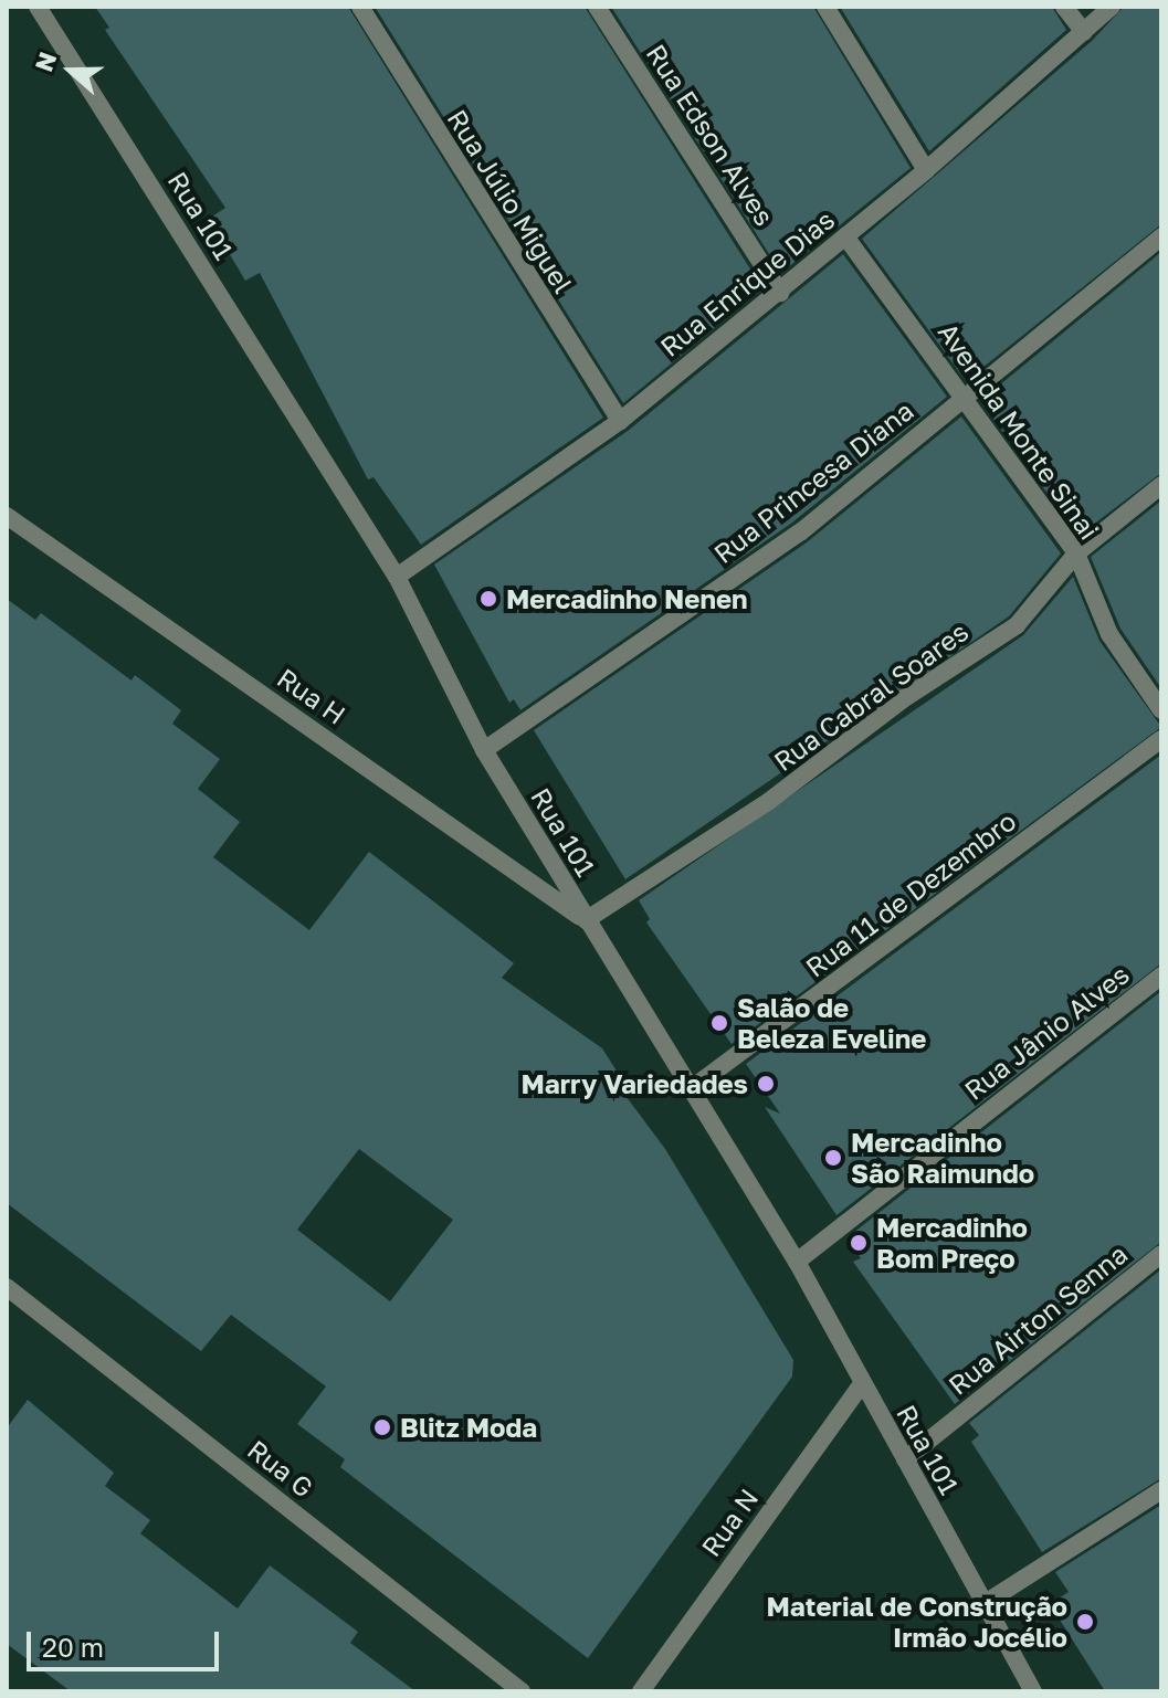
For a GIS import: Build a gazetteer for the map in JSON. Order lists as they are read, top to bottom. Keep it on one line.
{"streets":{"street":["Rua Edson Alves","Rua Júlio Miguel","Rua 101","Rua Enrique Dias","Avenida Monte Sinai","Rua Princesa Diana","Rua H","Rua Cabral Soares","Rua 11 de Dezembro","Rua Jânio Alves","Rua Airton Senna","Rua G","Rua N"]},"crossings":[["Rua Edson Alves","Rua Enrique Dias"],["Rua Júlio Miguel","Rua Enrique Dias"],["Rua 101","Rua Enrique Dias"],["Rua 101","Rua Princesa Diana"],["Rua 101","Rua H"],["Rua 101","Rua Cabral Soares"],["Rua 101","Rua 11 de Dezembro"],["Rua 101","Rua Jânio Alves"],["Rua 101","Rua Airton Senna"],["Rua 101","Rua N"],["Rua Enrique Dias","Avenida Monte Sinai"],["Avenida Monte Sinai","Rua Princesa Diana"],["Avenida Monte Sinai","Rua Cabral Soares"],["Rua H","Rua Cabral Soares"]],"places":["Mercadinho Nenen","Salão de Beleza Eveline","Marry Variedades","Mercadinho São Raimundo","Mercadinho Bom Preço","Blitz Moda","Material de Construção Irmão Jocélio"],"scale_bar":"20 m","north":"left"}
